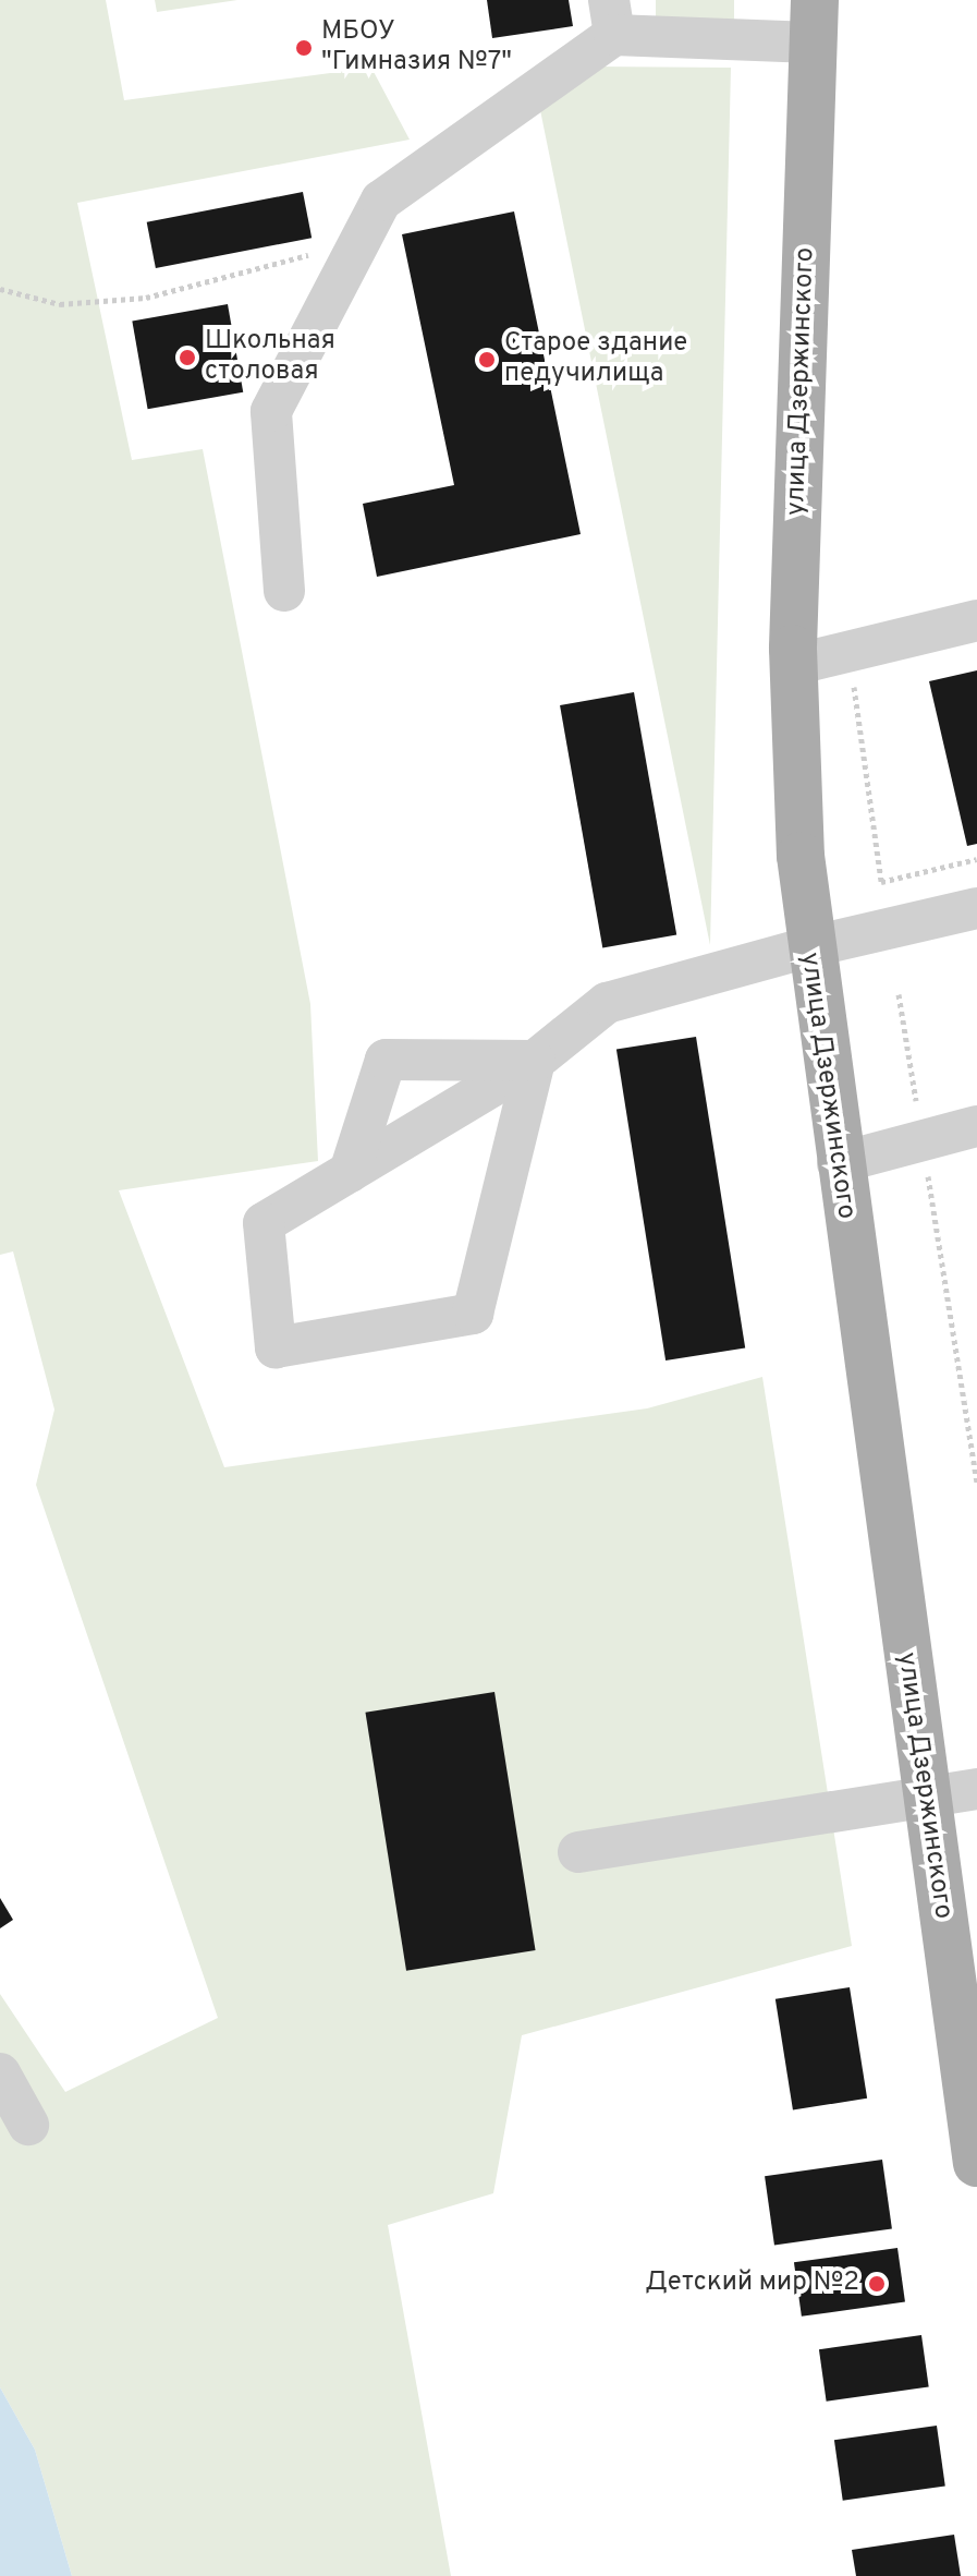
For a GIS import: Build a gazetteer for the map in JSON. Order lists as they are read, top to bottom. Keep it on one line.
{"streets":{"main road":["улица Дзержинского"]},"places":["МБОУ \"Гимназия №7\"","Школьная столовая","Старое здание педучилища","Детский мир №2"]}
